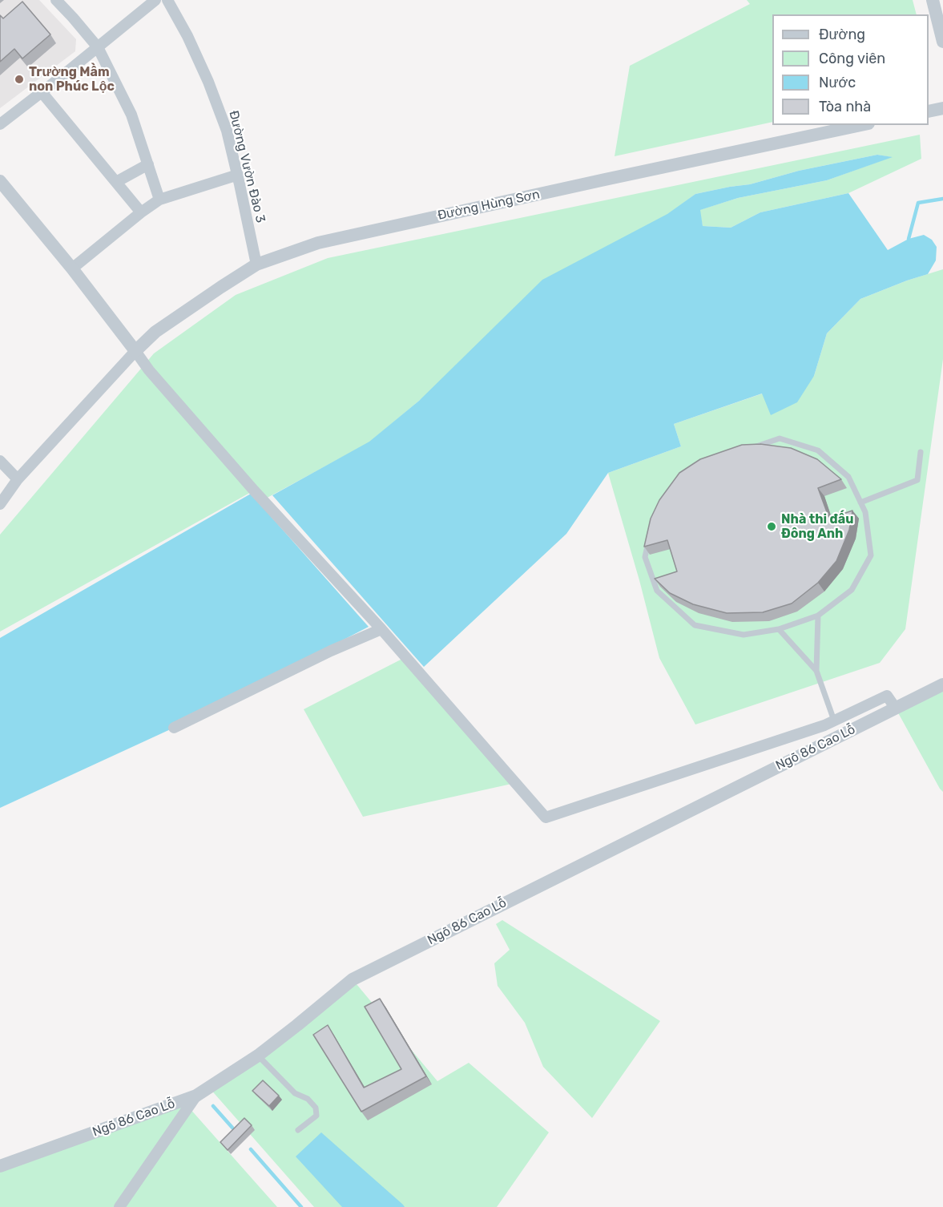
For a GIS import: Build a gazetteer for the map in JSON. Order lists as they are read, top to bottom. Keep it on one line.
{"streets":{"street":["Đường Vườn Đào 3","Đường Hùng Sơn","Ngõ 86 Cao Lỗ"]},"crossings":[["Đường Vườn Đào 3","Đường Hùng Sơn"]],"places":["Trường Mầm non Phúc Lộc","Nhà thi đấu Đông Anh"],"legend":["Đường","Công viên","Nước","Tòa nhà"]}
